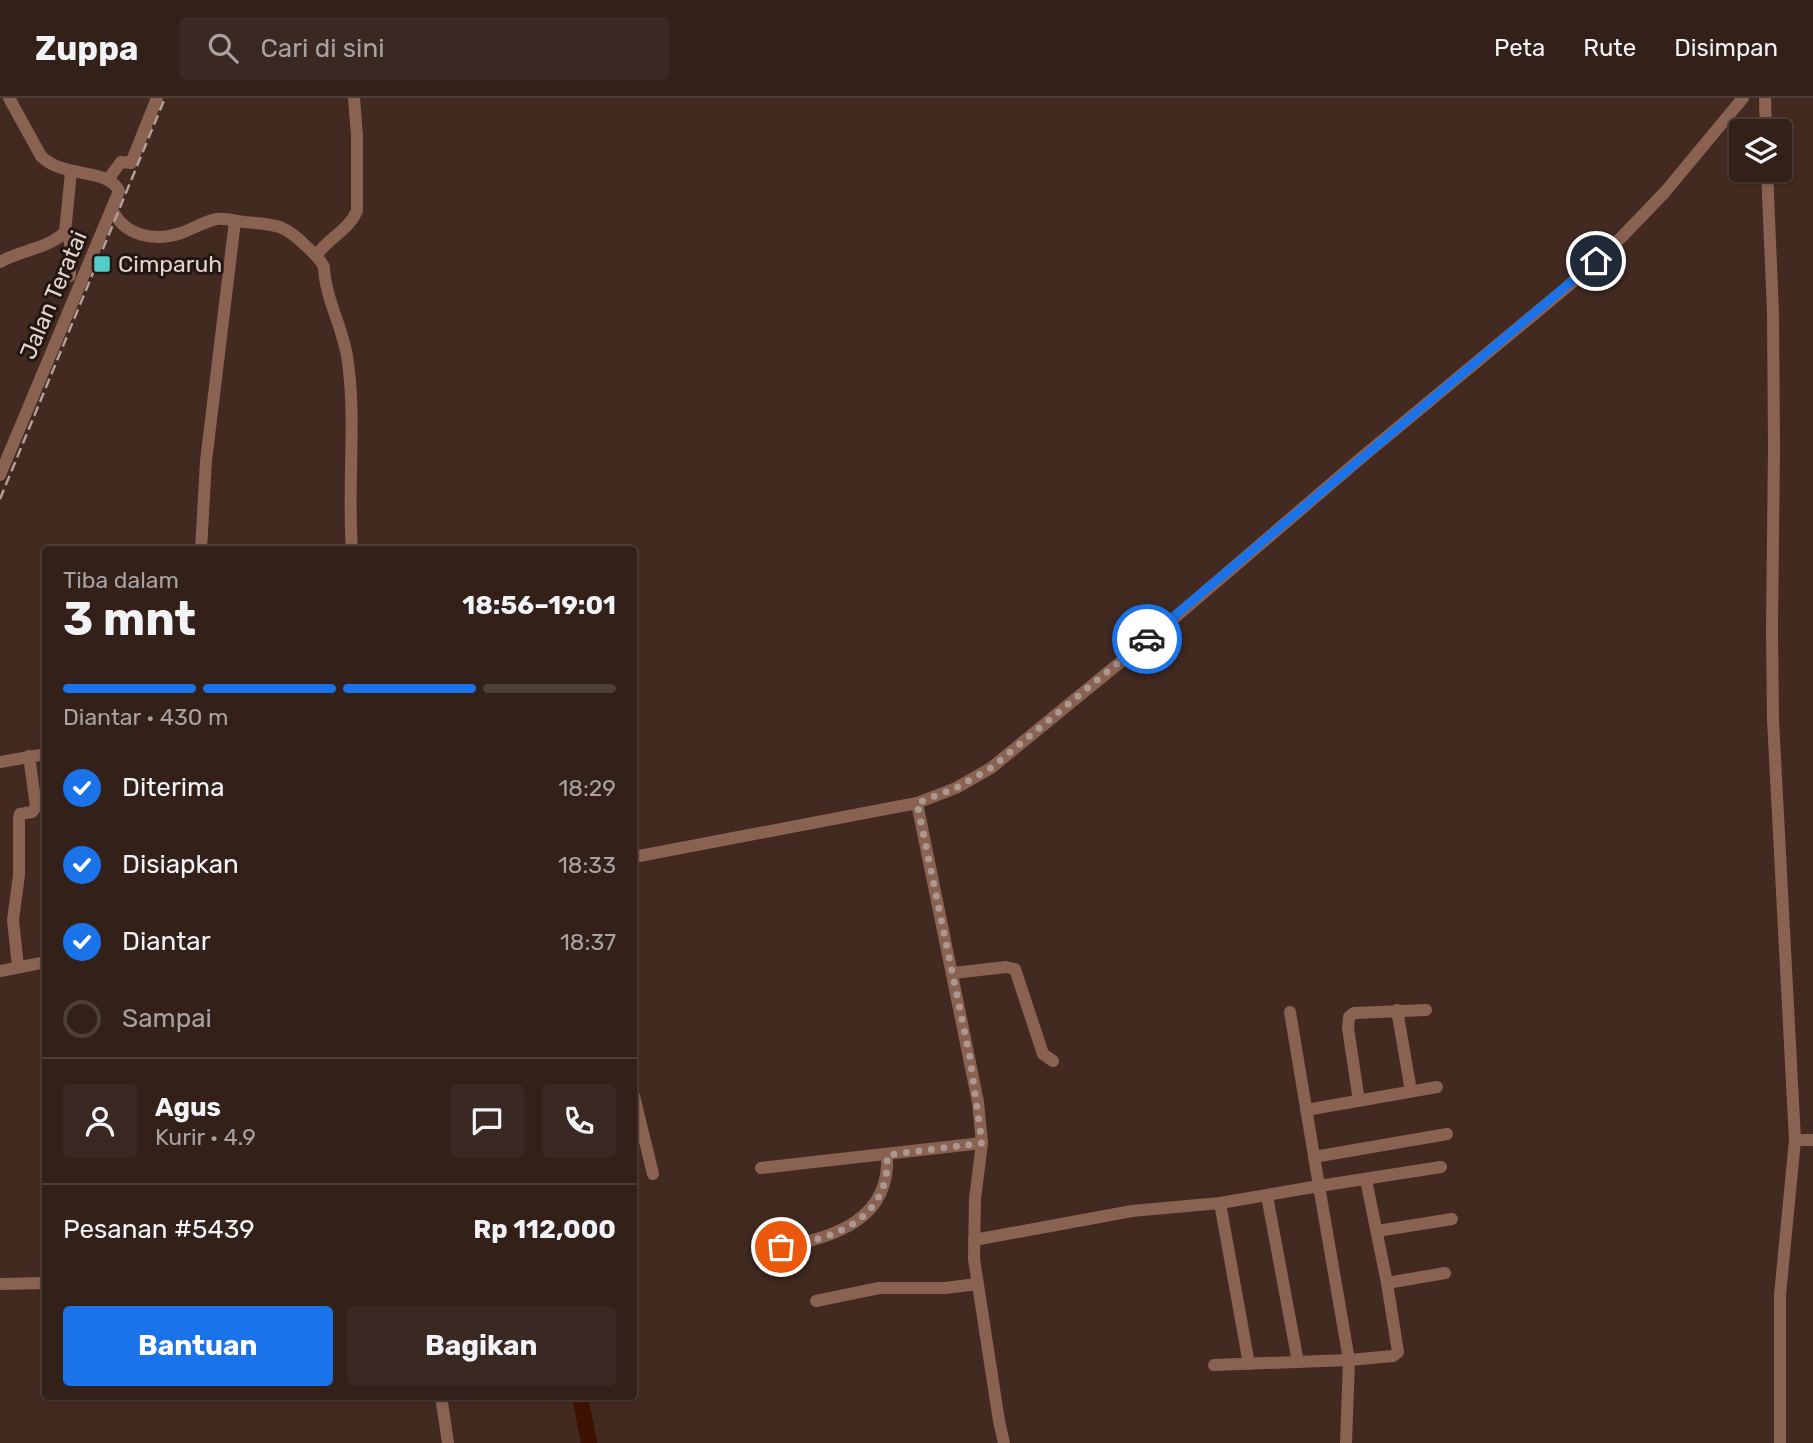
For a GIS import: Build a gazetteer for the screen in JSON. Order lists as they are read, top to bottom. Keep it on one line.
{"streets":{"street":["Jalan Teratai"]},"places":{"transit":["Cimparuh"]},"page":{"header":"Zuppa","search":"Cari di sini","nav":["Peta","Rute","Disimpan"],"heading":["3 mnt","Tiba dalam","18:56–19:01"],"panel":["Agus","Kurir · 4.9","Pesanan #5439","Rp 112,000"],"bar":"Diantar · 430 m","list":[["Diterima","18:29"],["Disiapkan","18:33"],["Diantar","18:37"],"Sampai"],"buttons":["Bantuan","Bagikan"]}}
